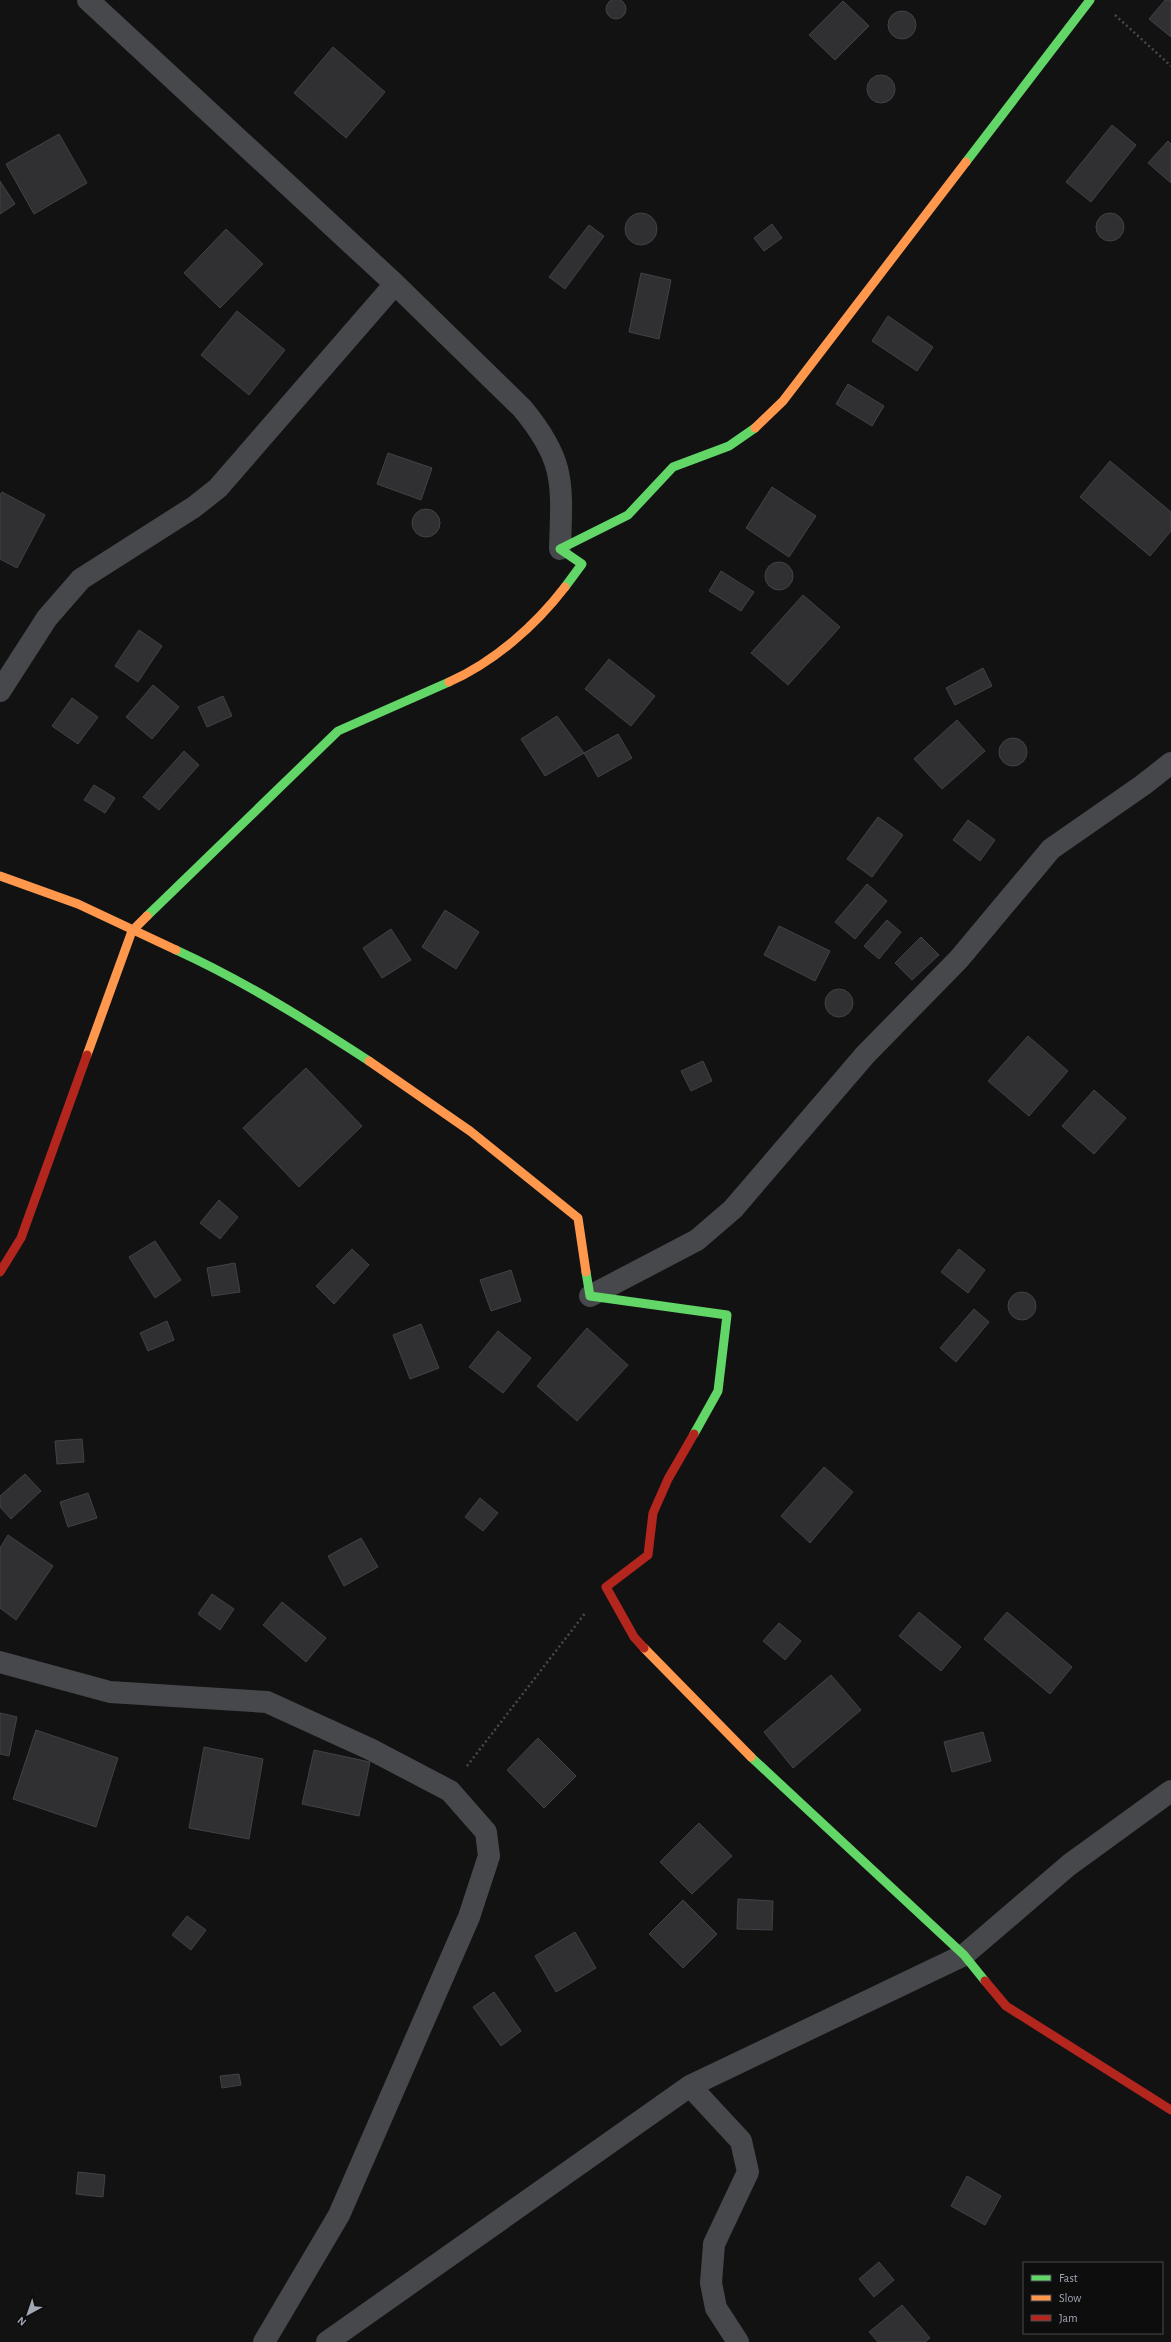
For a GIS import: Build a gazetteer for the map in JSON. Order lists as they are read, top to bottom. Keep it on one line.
{"legend":["Fast","Slow","Jam"],"north":"bottom left"}
